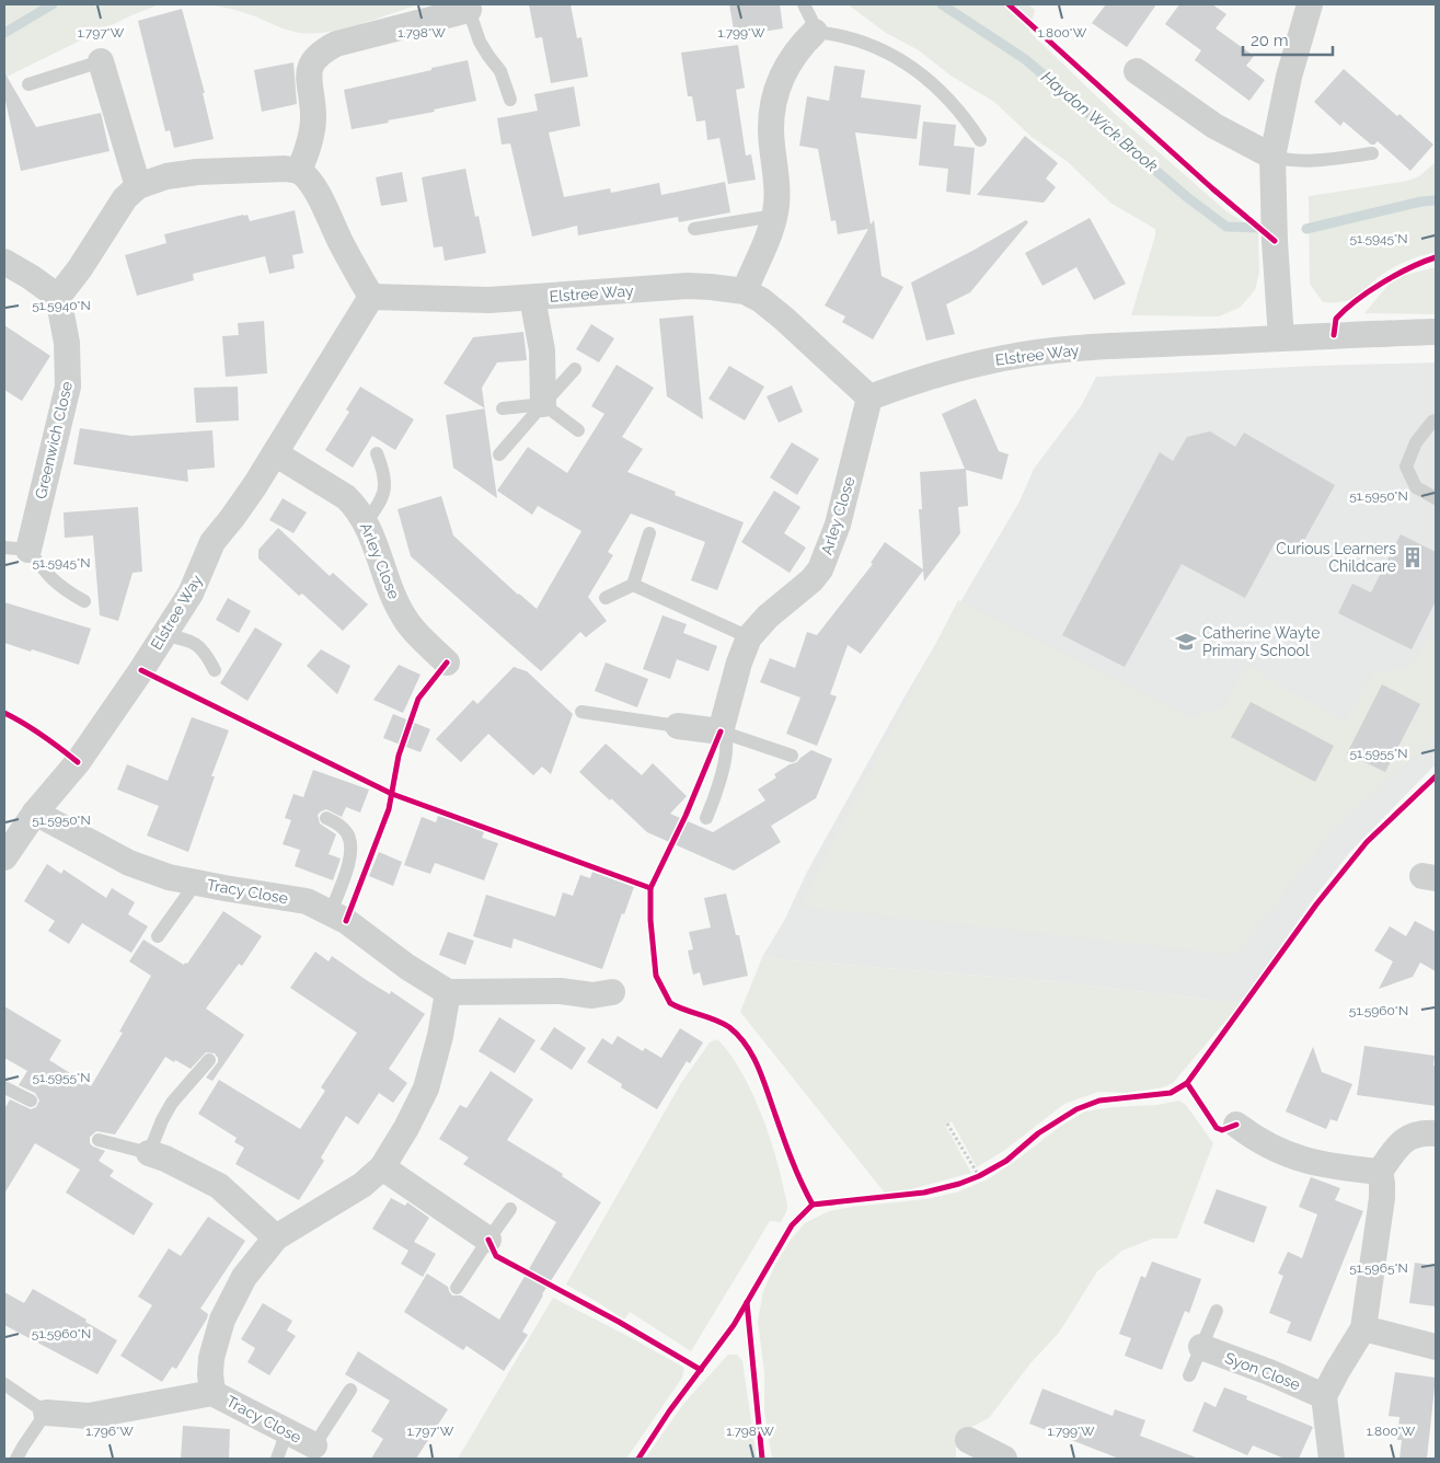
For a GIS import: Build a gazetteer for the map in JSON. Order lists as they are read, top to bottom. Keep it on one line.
{"streets":{"street":["Elstree Way","Greenwich Close","Arley Close","Tracy Close","Syon Close"]},"crossings":[["Elstree Way","Arley Close"],["Elstree Way","Tracy Close"]],"water":["Haydon Wick Brook"],"places":{"building":["Curious Learners Childcare"],"school or university":["Catherine Wayte Primary School"]},"scale_bar":"20 m","coordinates":["1.797°W","1.798°W","1.799°W","1.800°W","51.5945°N","51.5940°N","51.5950°N","51.5955°N","51.5960°N","51.5965°N","1.796°W"]}
